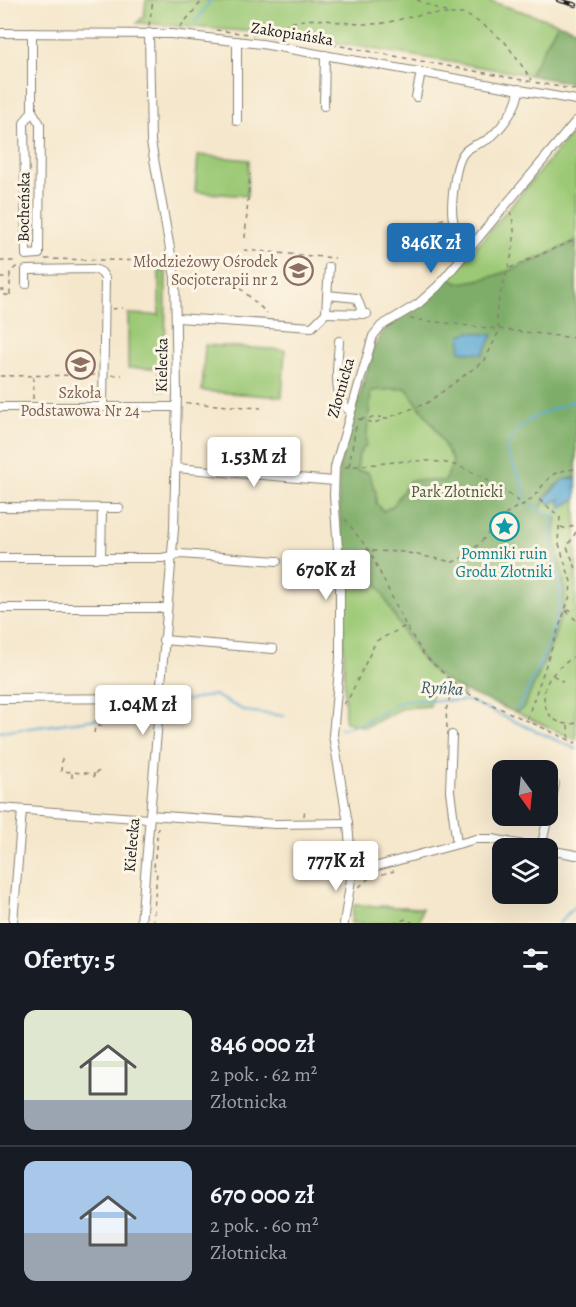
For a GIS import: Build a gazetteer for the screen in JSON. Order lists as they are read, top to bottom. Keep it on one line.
{"streets":{"street":["Zakopiańska","Bocheńska","Kielecka","Złotnicka"]},"crossings":[["Zakopiańska","Bocheńska"],["Zakopiańska","Kielecka"]],"water":["Ryńka"],"parks":["Park Złotnicki"],"places":{"school or university":["Młodzieżowy Ośrodek Socjoterapii nr 2","Szkoła Podstawowa Nr 24"],"place":["Pomniki ruin Grodu Złotniki"]},"north":"bottom","page":{"price":["846K zł","1.53M zł","670K zł","1.04M zł","777K zł"],"heading":"Oferty: 5","list":[{"name":"846 000 zł","note":"2 pok. · 62 m² · Złotnicka"},{"name":"670 000 zł","note":"2 pok. · 60 m² · Złotnicka"}]}}
